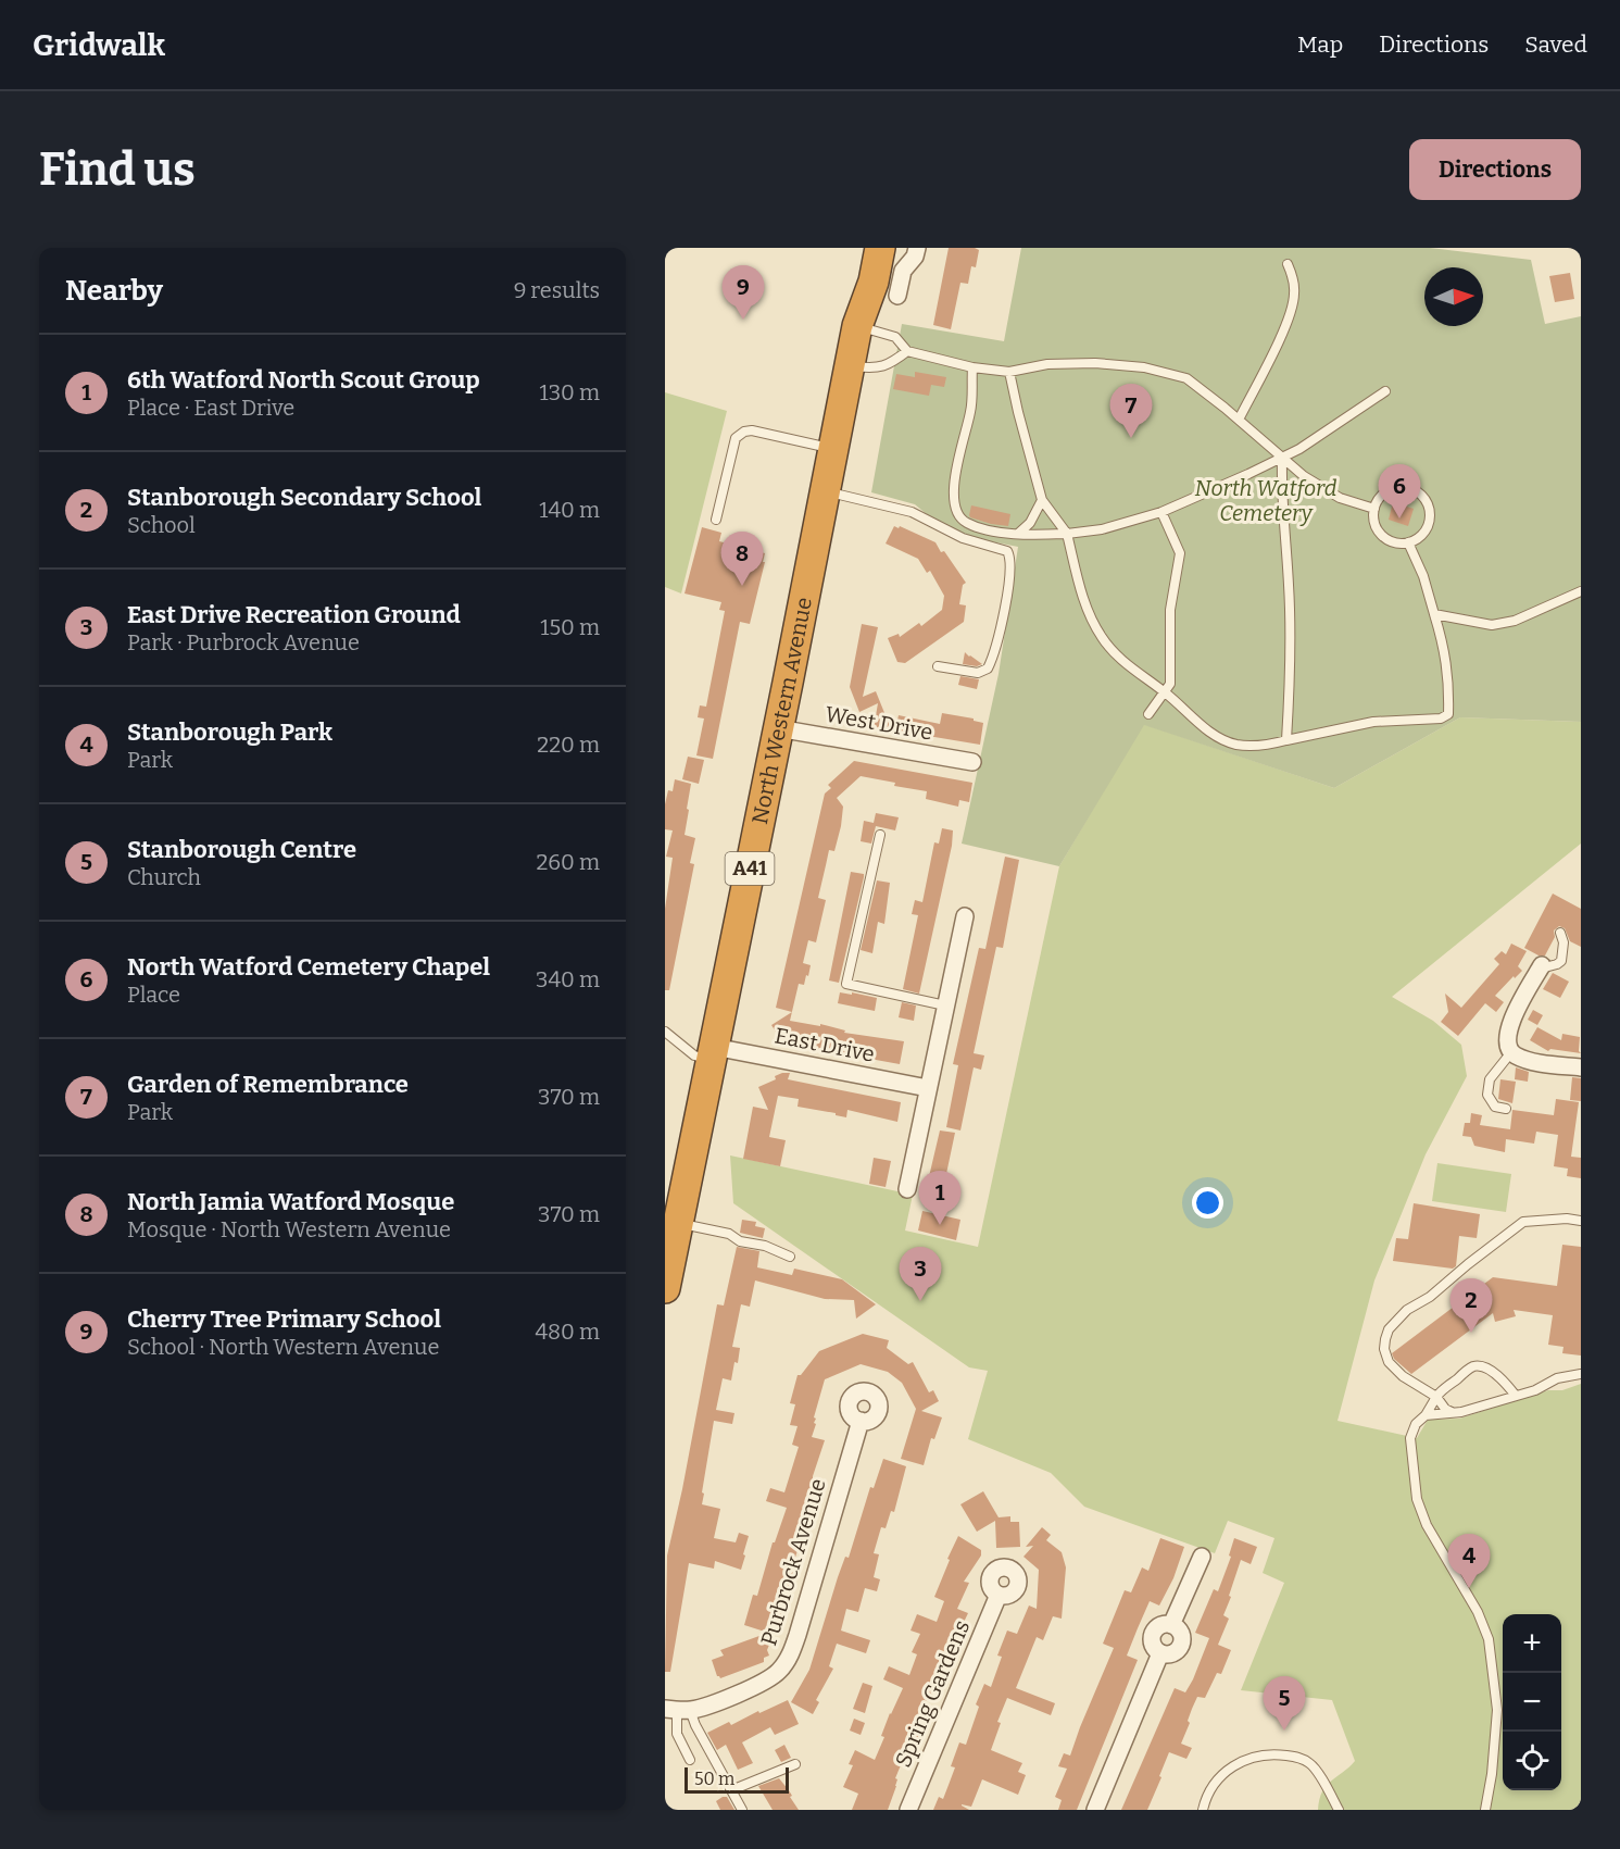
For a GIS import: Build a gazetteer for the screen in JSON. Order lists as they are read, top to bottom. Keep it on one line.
{"streets":{"highway":["North Western Avenue","A41"],"street":["West Drive","East Drive","Purbrock Avenue","Spring Gardens"]},"crossings":[["North Western Avenue","West Drive"],["North Western Avenue","East Drive"]],"parks":["North Watford Cemetery"],"scale_bar":"50 m","north":"right","page":{"header":"Gridwalk","nav":["Map","Directions","Saved"],"buttons":"Directions","title":"Find us","heading":["Nearby","9 results"],"pins":["9","7","6","8","1","3","2","4","5"],"list":[{"mark":"1","name":"6th Watford North Scout Group","note":"Place · East Drive","value":"130 m"},{"mark":"2","name":"Stanborough Secondary School","note":"School","value":"140 m"},{"mark":"3","name":"East Drive Recreation Ground","note":"Park · Purbrock Avenue","value":"150 m"},{"mark":"4","name":"Stanborough Park","note":"Park","value":"220 m"},{"mark":"5","name":"Stanborough Centre","note":"Church","value":"260 m"},{"mark":"6","name":"North Watford Cemetery Chapel","note":"Place","value":"340 m"},{"mark":"7","name":"Garden of Remembrance","note":"Park","value":"370 m"},{"mark":"8","name":"North Jamia Watford Mosque","note":"Mosque · North Western Avenue","value":"370 m"},{"mark":"9","name":"Cherry Tree Primary School","note":"School · North Western Avenue","value":"480 m"}],"map_buttons":["+","−"],"scale":"50 m"}}
